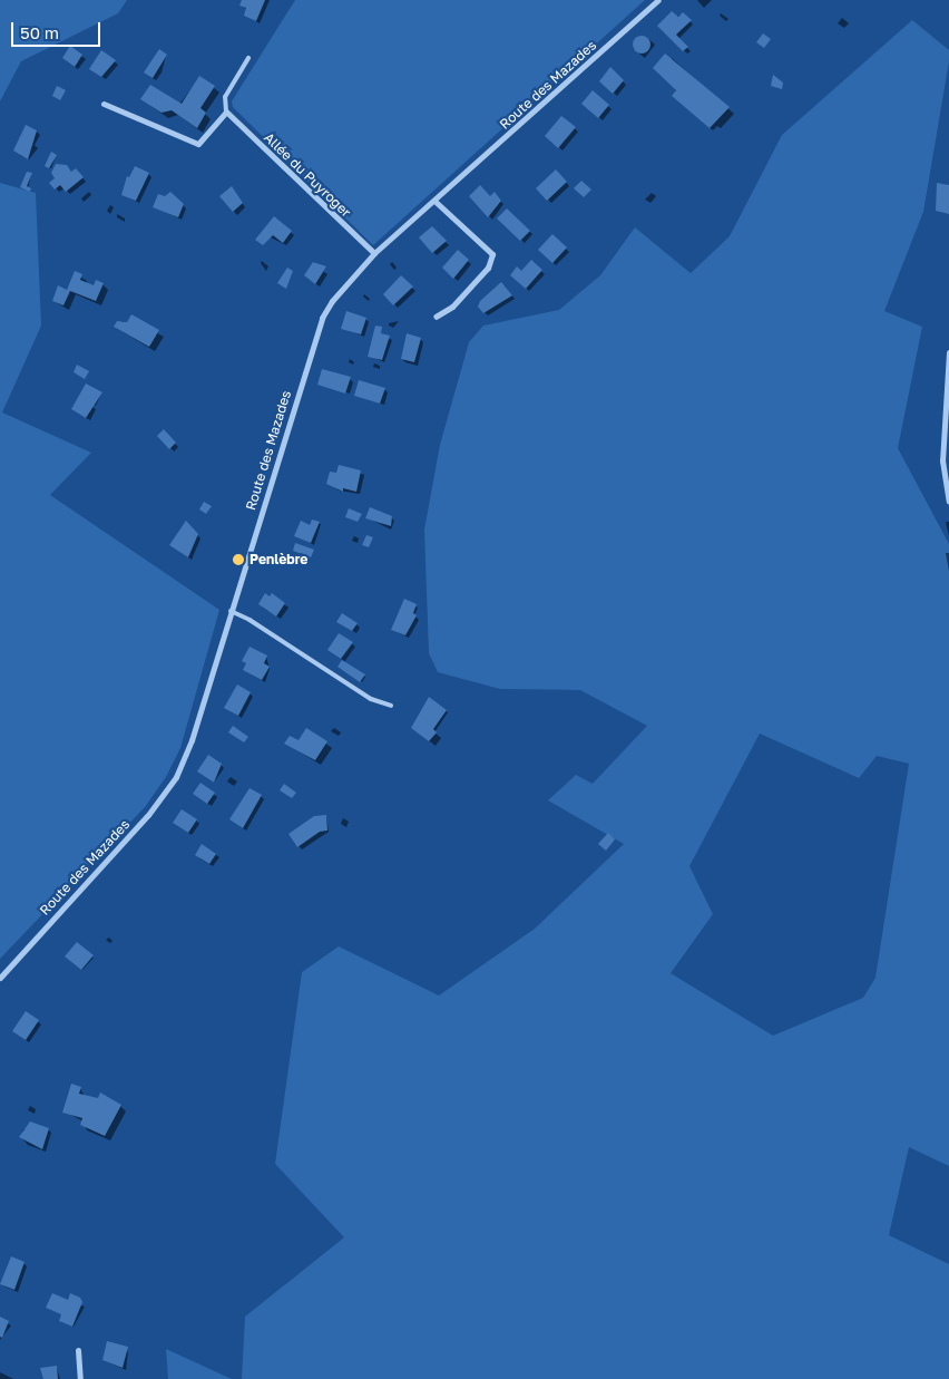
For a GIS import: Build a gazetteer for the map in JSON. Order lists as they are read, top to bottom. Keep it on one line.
{"streets":{"street":["Route des Mazades","Allée du Puyroger"]},"crossings":[["Route des Mazades","Allée du Puyroger"]],"places":["Penlèbre"],"scale_bar":"50 m"}
